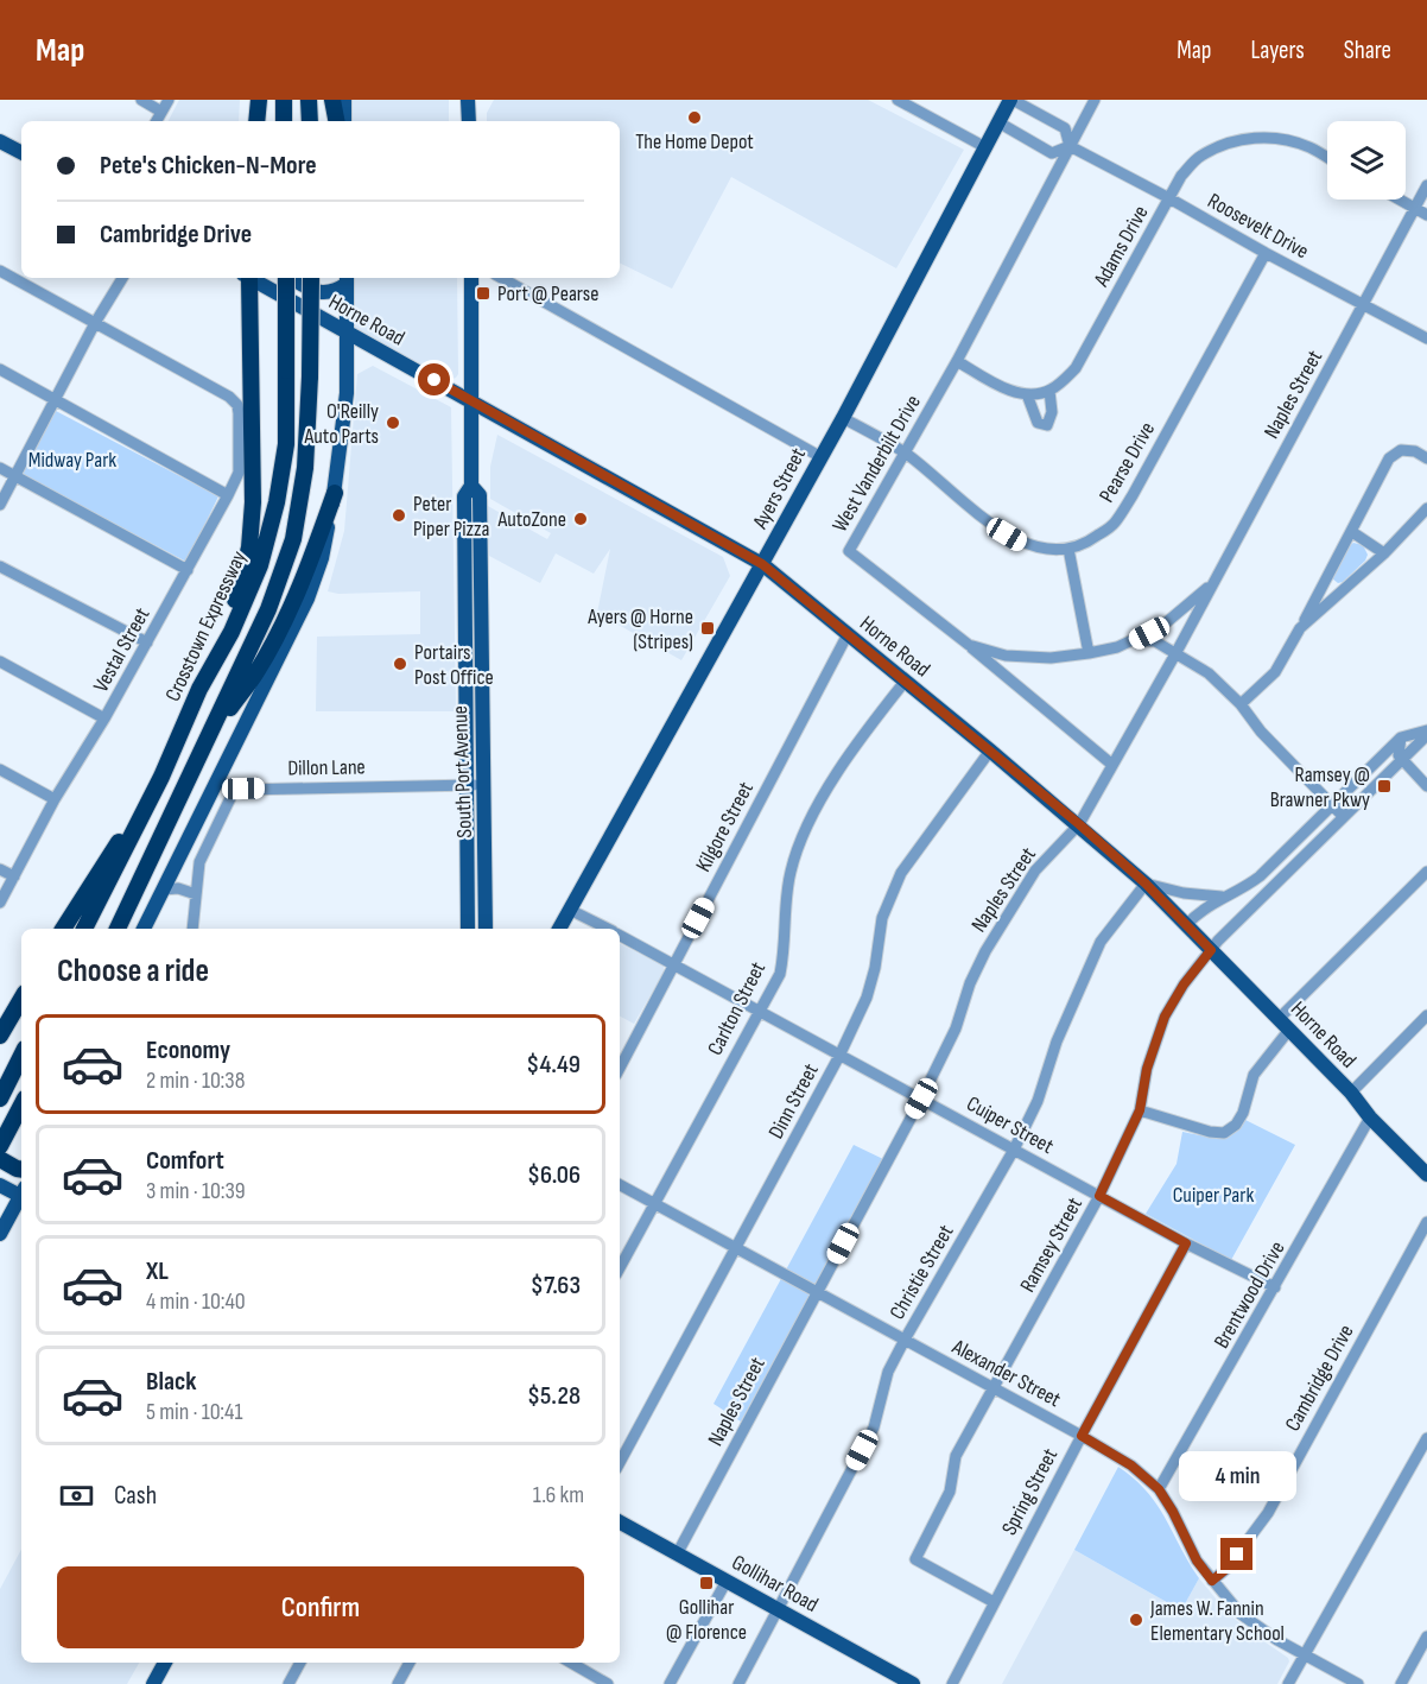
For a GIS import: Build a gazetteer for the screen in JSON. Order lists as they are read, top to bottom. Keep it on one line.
{"streets":{"highway":["Crosstown Expressway"],"main road":["Horne Road","Ayers Street","South Port Avenue","Gollihar Road"],"street":["Roosevelt Drive","Adams Drive","Naples Street","Pearse Drive","West Vanderbilt Drive","Vestal Street","Dillon Lane","Kilgore Street","Carlton Street","Dinn Street","Cuiper Street","Ramsey Street","Christie Street","Brentwood Drive","Alexander Street","Cambridge Drive","Spring Street"]},"crossings":[["Roosevelt Drive","Adams Drive"],["Roosevelt Drive","Naples Street"],["Roosevelt Drive","Pearse Drive"],["Roosevelt Drive","West Vanderbilt Drive"],["Roosevelt Drive","Ayers Street"],["Horne Road","Naples Street"],["Horne Road","Ayers Street"],["Horne Road","South Port Avenue"],["Horne Road","Kilgore Street"],["Horne Road","Carlton Street"],["Horne Road","Dinn Street"],["Horne Road","Ramsey Street"],["Horne Road","Christie Street"],["Horne Road","Brentwood Drive"],["Naples Street","West Vanderbilt Drive"],["Naples Street","Cuiper Street"],["Naples Street","Alexander Street"],["Naples Street","Gollihar Road"],["Pearse Drive","West Vanderbilt Drive"],["Pearse Drive","Ayers Street"],["Ayers Street","Cuiper Street"],["Dillon Lane","South Port Avenue"],["Kilgore Street","Cuiper Street"],["Carlton Street","Cuiper Street"],["Carlton Street","Alexander Street"],["Dinn Street","Cuiper Street"],["Dinn Street","Alexander Street"],["Cuiper Street","Ramsey Street"],["Cuiper Street","Christie Street"],["Cuiper Street","Brentwood Drive"],["Cuiper Street","Spring Street"],["Ramsey Street","Alexander Street"],["Ramsey Street","Spring Street"],["Christie Street","Alexander Street"],["Christie Street","Gollihar Road"],["Brentwood Drive","Alexander Street"],["Alexander Street","Cambridge Drive"],["Alexander Street","Spring Street"]],"parks":["Midway Park","Cuiper Park"],"places":{"other":["The Home Depot","O'Reilly Auto Parts","Peter Piper Pizza","AutoZone","Portairs Post Office","James W. Fannin Elementary School"],"transit":["Port @ Pearse","Ayers @ Horne (Stripes)","Ramsey @ Brawner Pkwy","Gollihar @ Florence"]},"page":{"header":"Map","nav":["Map","Layers","Share"],"banner":["Pete's Chicken-N-More","Cambridge Drive"],"heading":"Choose a ride","list":[{"name":"Economy","note":"2 min · 10:38","value":"$4.49"},{"name":"Comfort","note":"3 min · 10:39","value":"$6.06"},{"name":"XL","note":"4 min · 10:40","value":"$7.63"},{"name":"Black","note":"5 min · 10:41","value":"$5.28"}],"bubble":"4 min","pay":["Cash","1.6 km"],"buttons":"Confirm"}}
